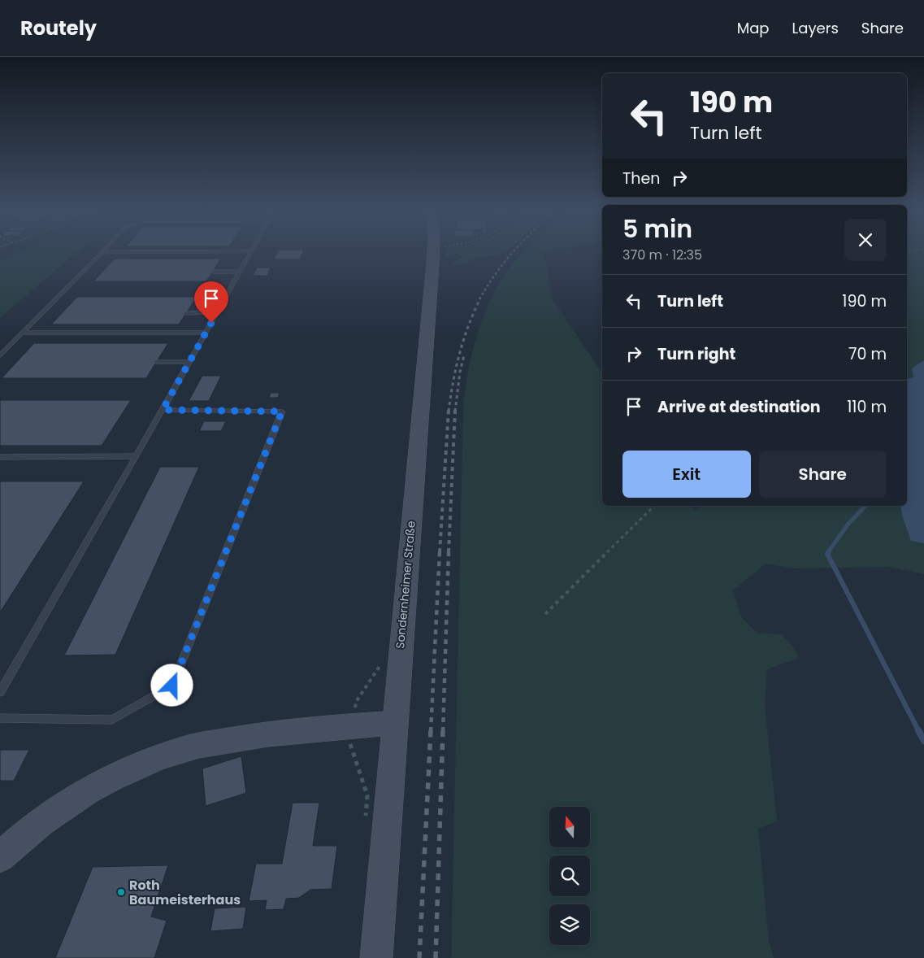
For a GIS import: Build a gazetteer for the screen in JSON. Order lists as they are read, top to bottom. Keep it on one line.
{"streets":{"main road":["Sondernheimer Straße"]},"places":["Roth Baumeisterhaus"],"north":"top","page":{"header":"Routely","nav":["Map","Layers","Share"],"turn":["190 m","Turn left"],"then":"Then","heading":["5 min","370 m · 12:35"],"list":[{"name":"Turn left","value":"190 m"},{"name":"Turn right","value":"70 m"},{"name":"Arrive at destination","value":"110 m"}],"buttons":["Exit","Share"]}}
